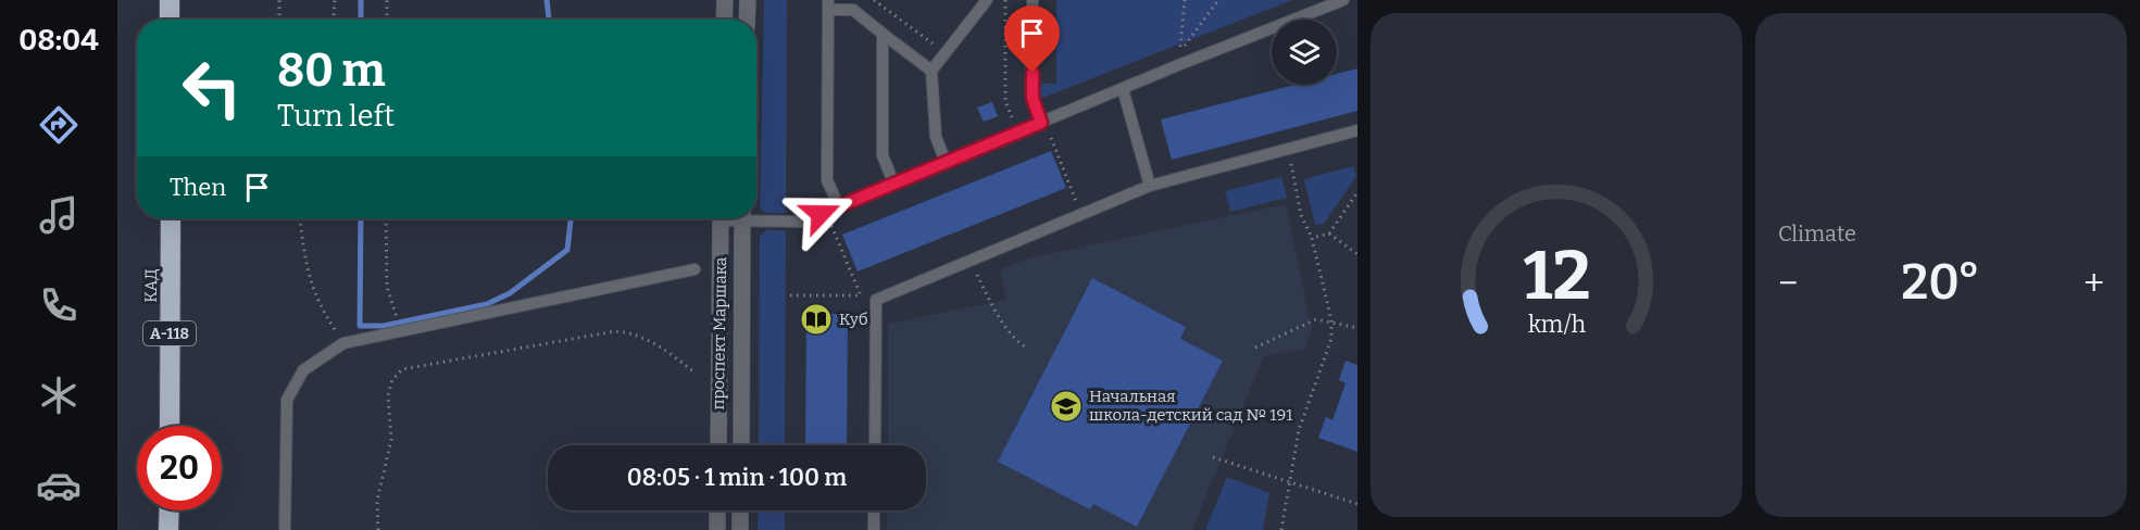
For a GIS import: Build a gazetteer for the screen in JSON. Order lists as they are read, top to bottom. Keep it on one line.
{"streets":{"highway":["КАД","А-118"],"street":["проспект Маршака"]},"places":{"library":["Куб"],"school or university":["Начальная школа-детский сад № 191"]},"page":{"tabs":"08:04","tile":"Climate","turn":["80 m","Turn left"],"then":"Then","heat":["−","20°","+"],"limit":"20","trip":"08:05 · 1 min · 100 m","gauge":["12","km/h"]}}
